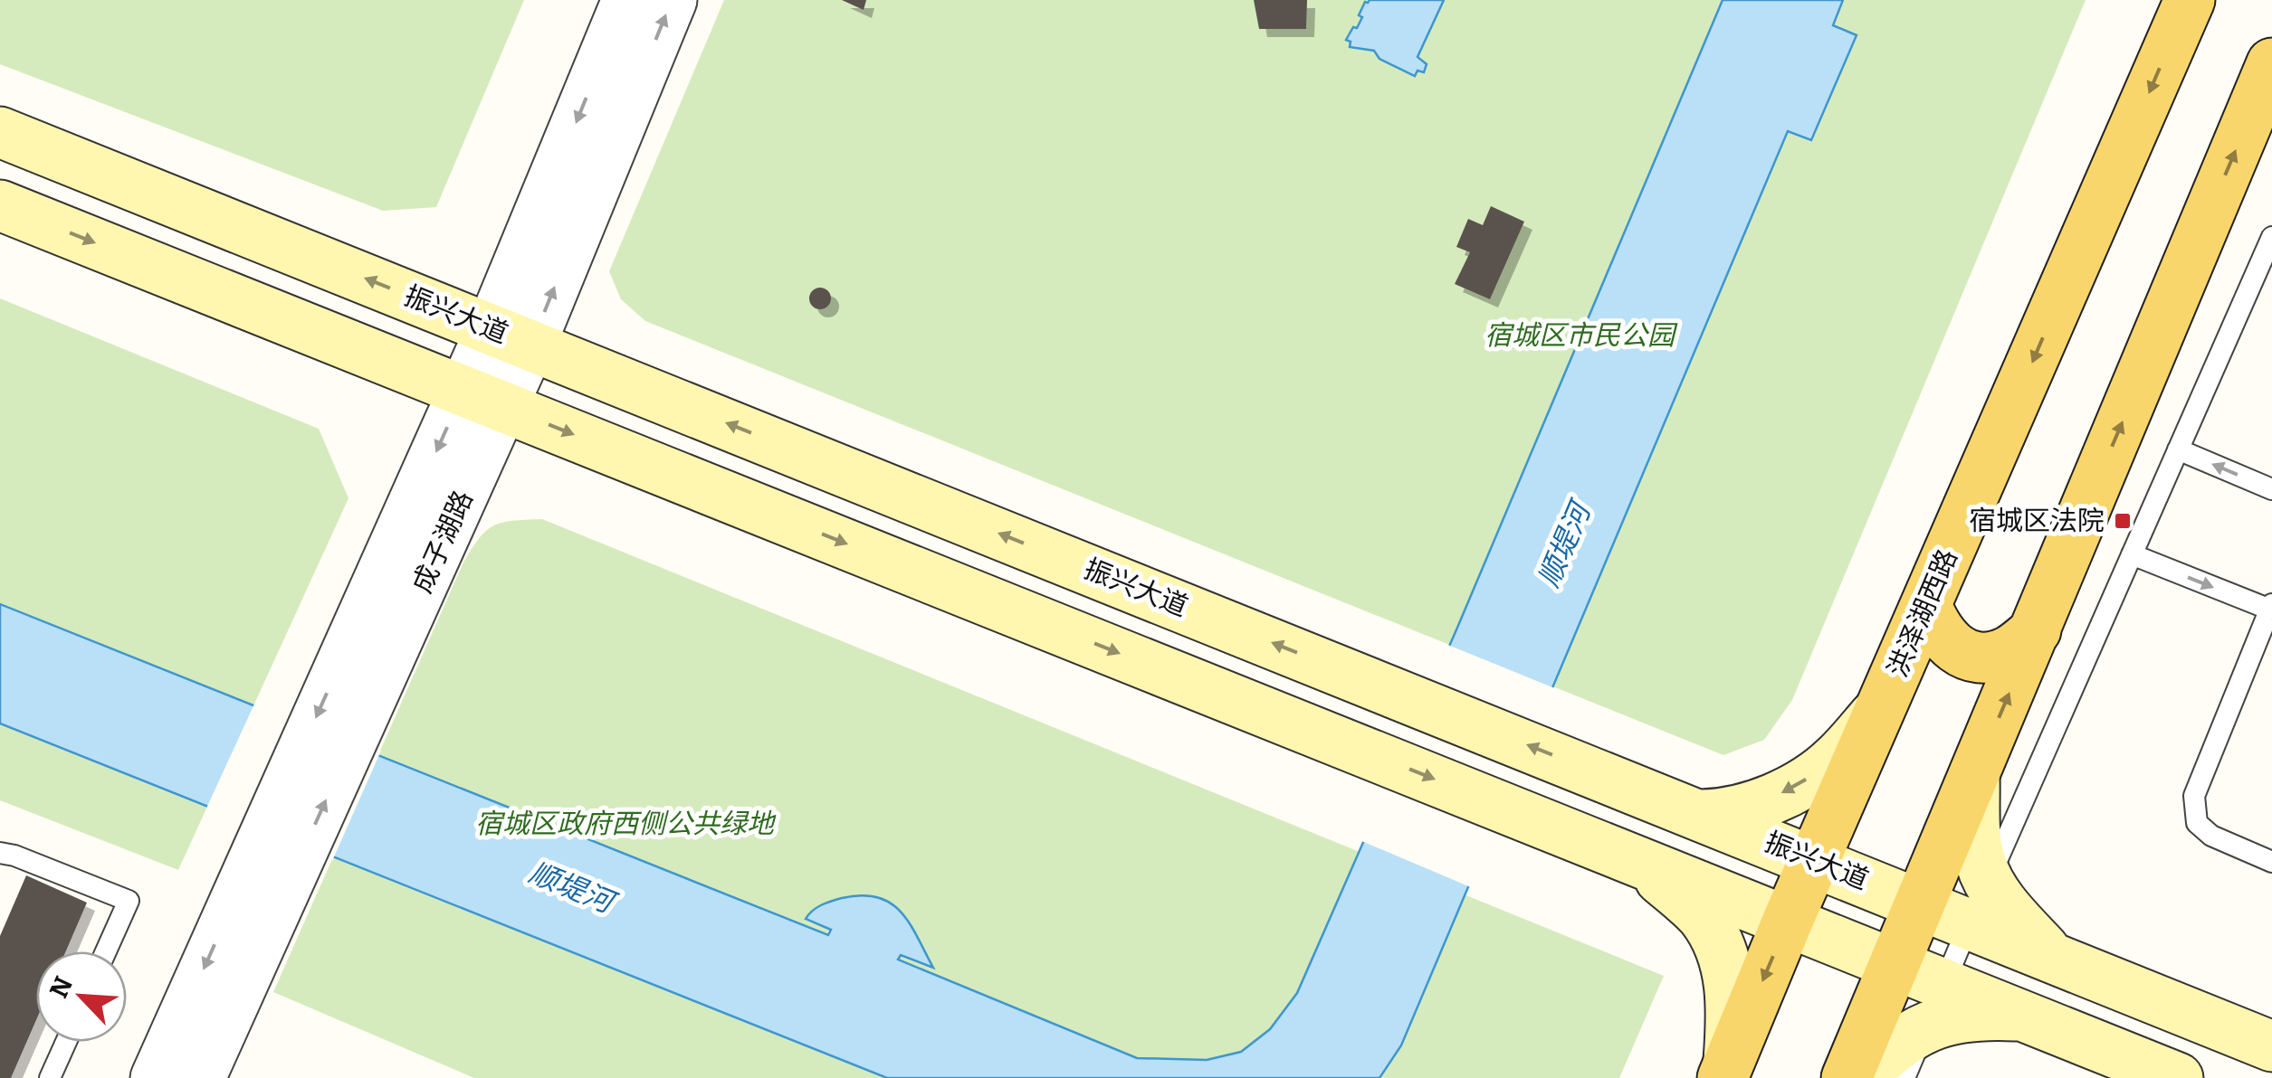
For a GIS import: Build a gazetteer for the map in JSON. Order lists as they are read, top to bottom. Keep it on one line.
{"streets":{"main road":["振兴大道","洪泽湖西路"],"street":["成子湖路"]},"crossings":[["振兴大道","成子湖路"],["振兴大道","洪泽湖西路"]],"water":["顺堤河"],"parks":["宿城区市民公园","宿城区政府西侧公共绿地"],"places":{"transit":["宿城区法院"]},"north":"top left"}
